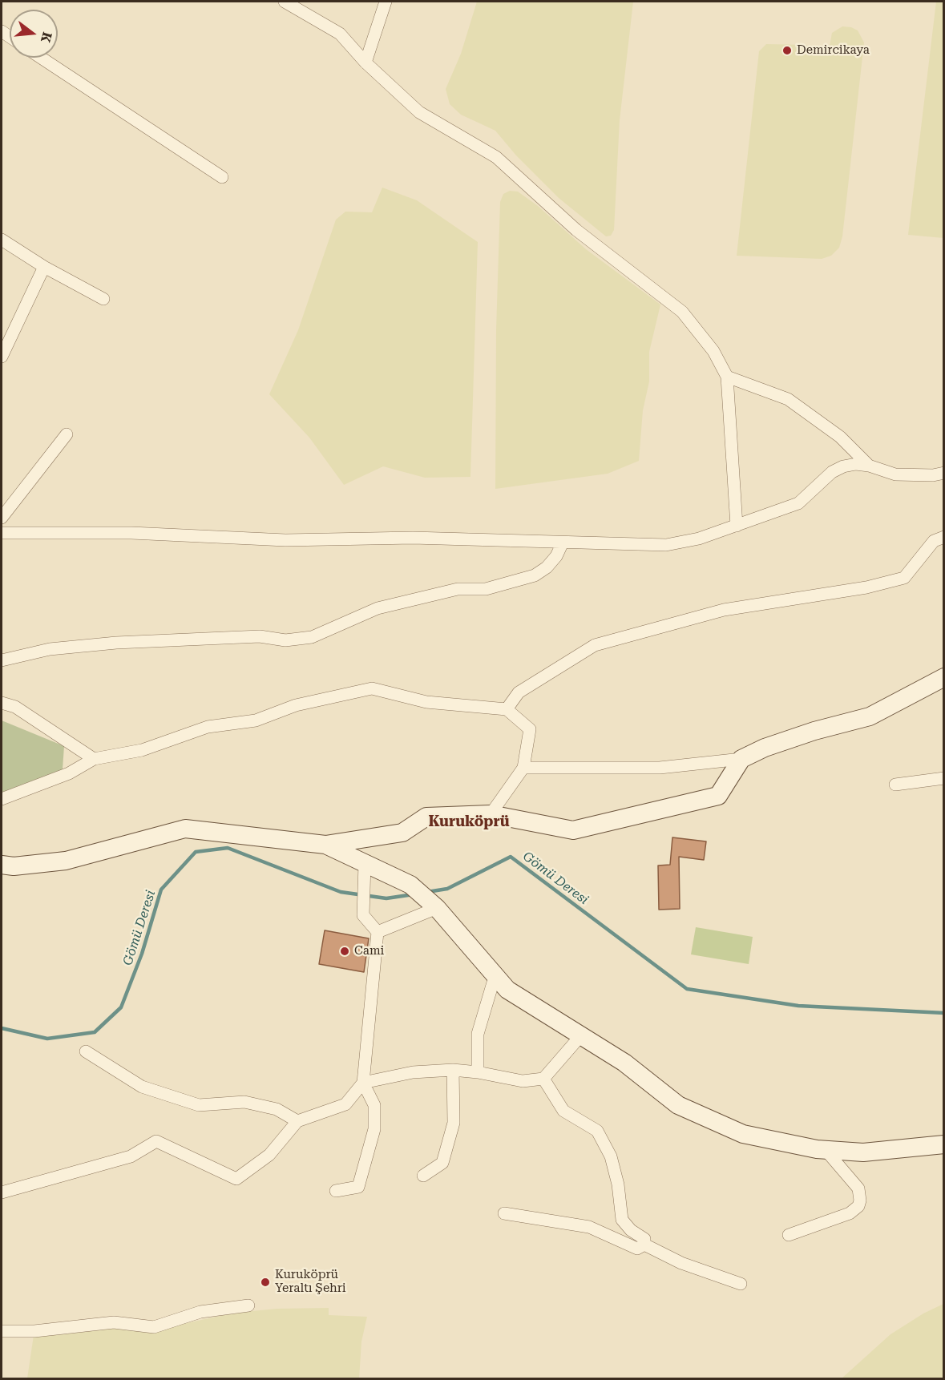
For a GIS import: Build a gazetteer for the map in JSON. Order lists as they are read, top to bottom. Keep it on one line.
{"districts":["Kuruköprü"],"water":["Gömü Deresi"],"places":["Demircikaya","Cami","Kuruköprü Yeraltı Şehri"],"north":"right"}
